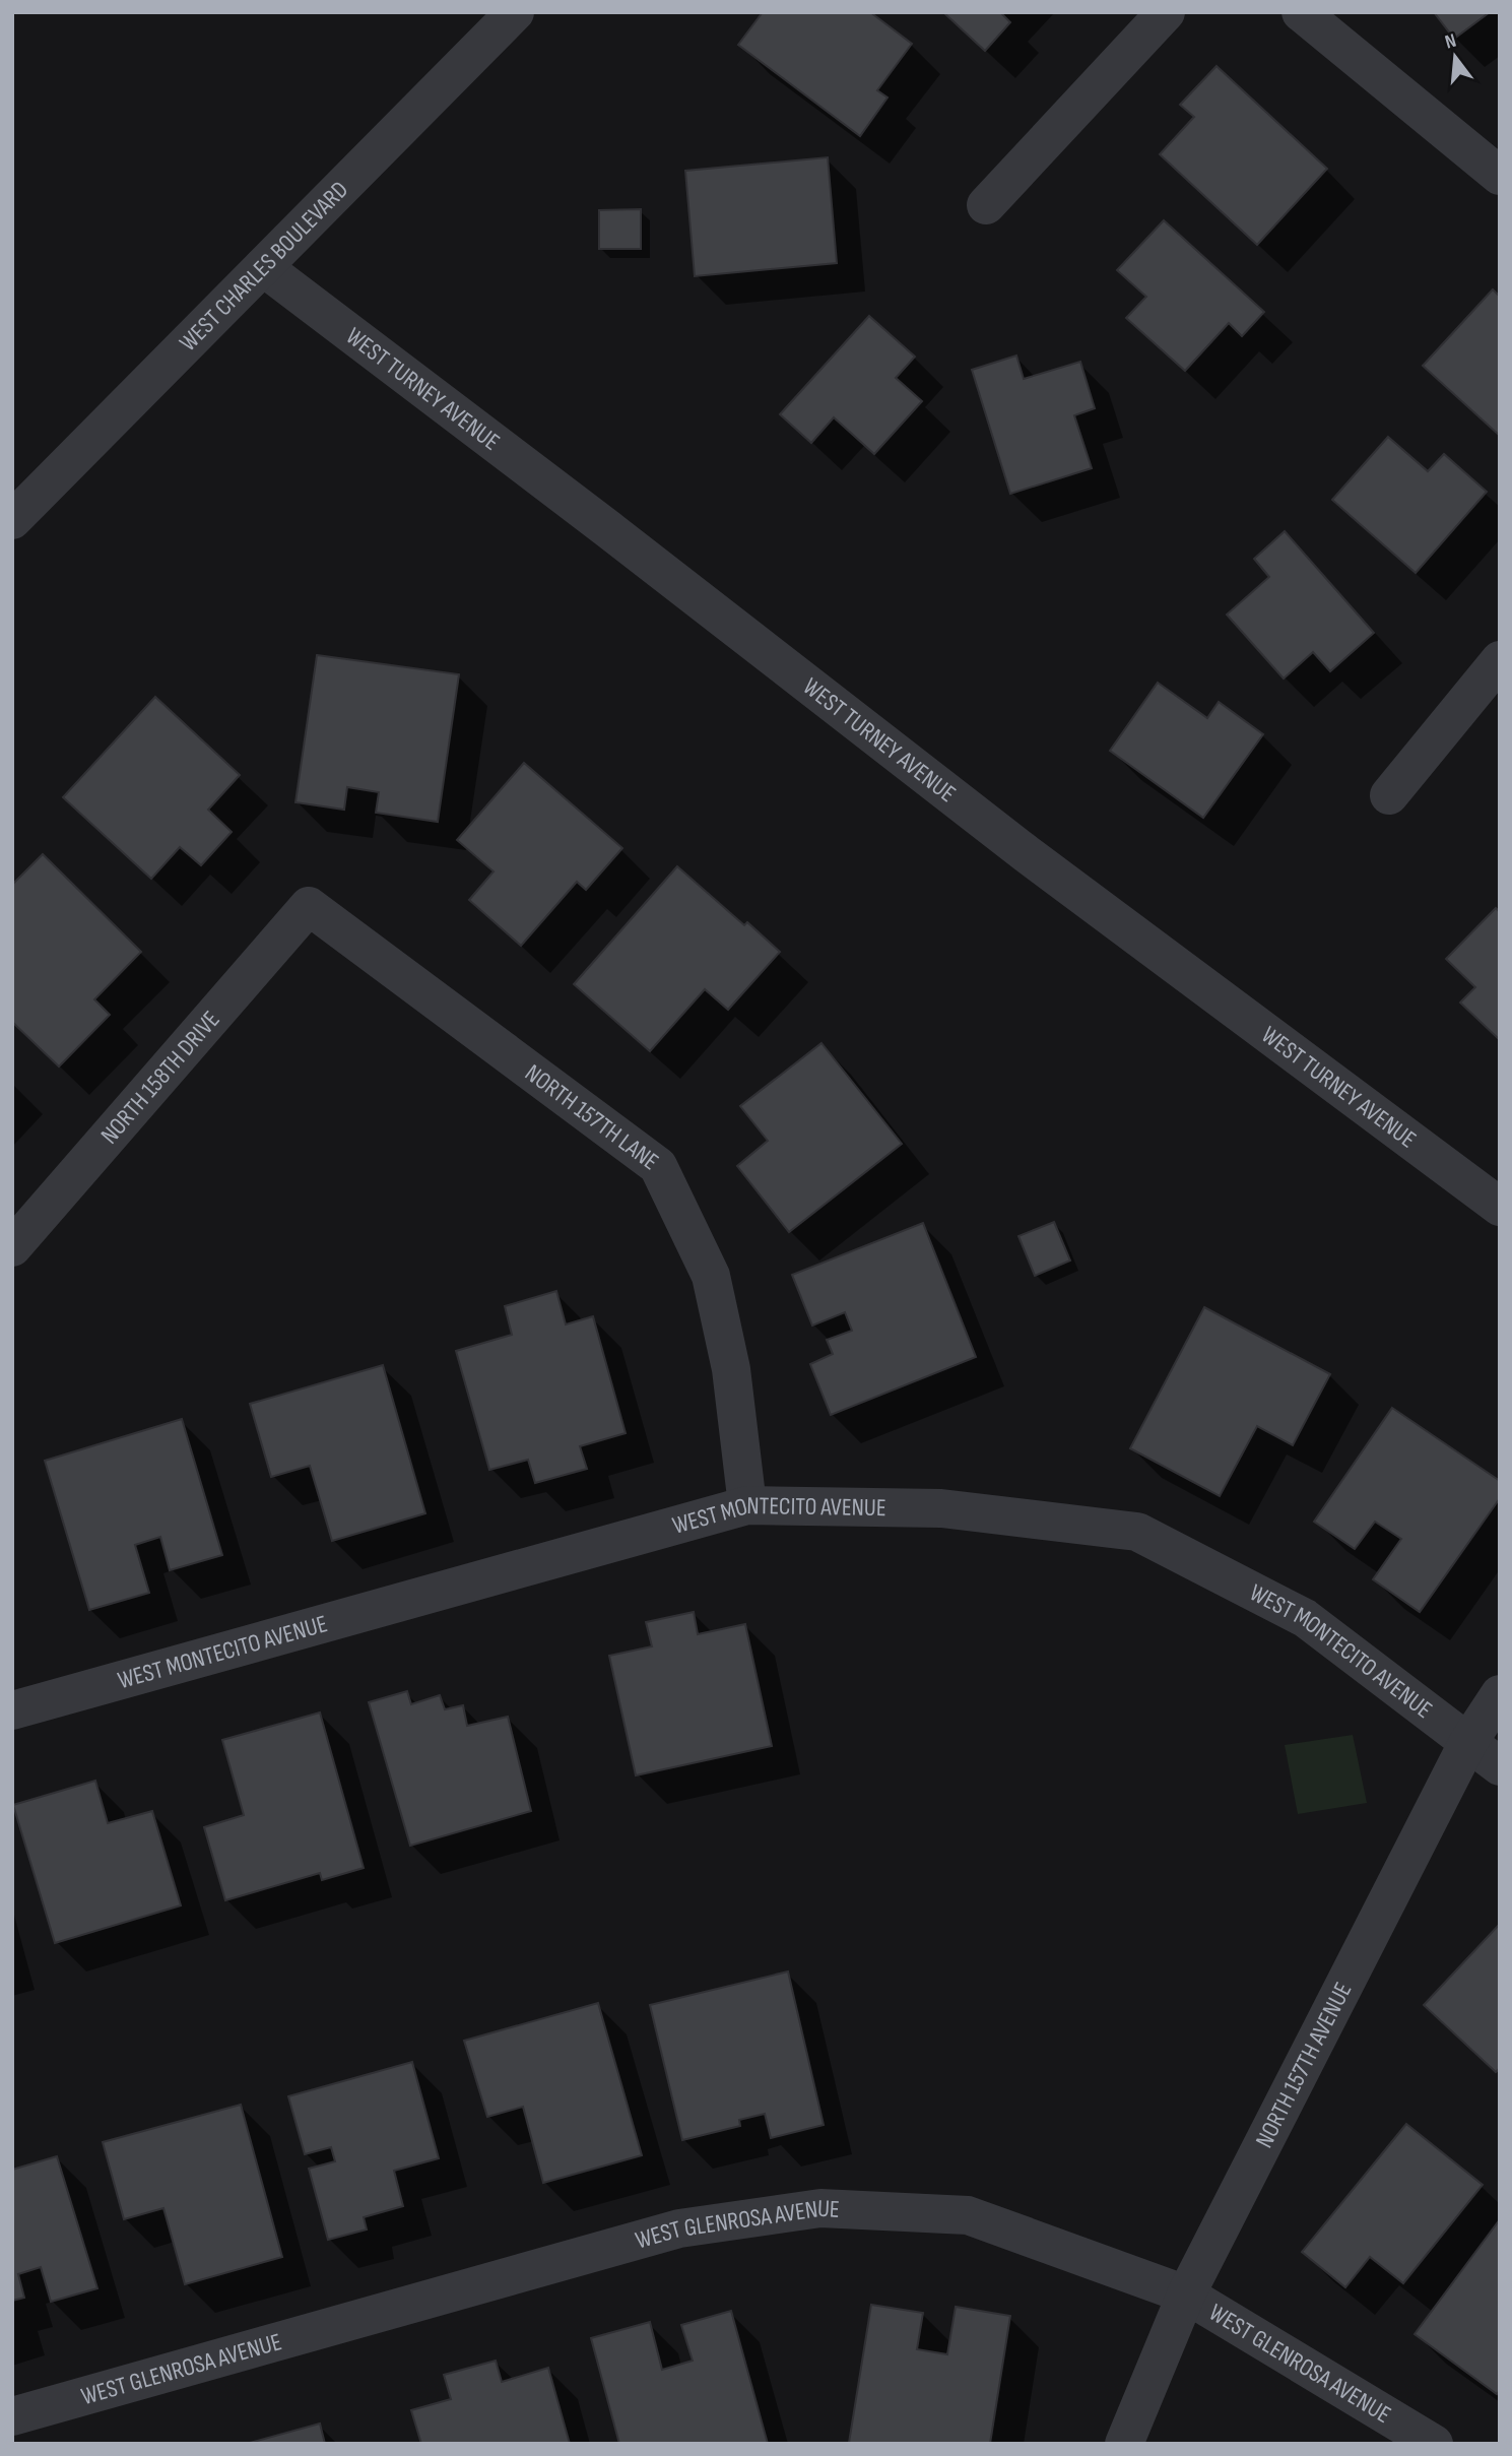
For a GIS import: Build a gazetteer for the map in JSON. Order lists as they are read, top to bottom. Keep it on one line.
{"streets":{"street":["WEST CHARLES BOULEVARD","WEST TURNEY AVENUE","NORTH 158TH DRIVE","NORTH 157TH LANE","WEST MONTECITO AVENUE","NORTH 157TH AVENUE","WEST GLENROSA AVENUE"]},"crossings":[["WEST CHARLES BOULEVARD","WEST TURNEY AVENUE"],["NORTH 158TH DRIVE","NORTH 157TH LANE"],["NORTH 157TH LANE","WEST MONTECITO AVENUE"],["WEST MONTECITO AVENUE","NORTH 157TH AVENUE"],["NORTH 157TH AVENUE","WEST GLENROSA AVENUE"]],"north":"top"}
